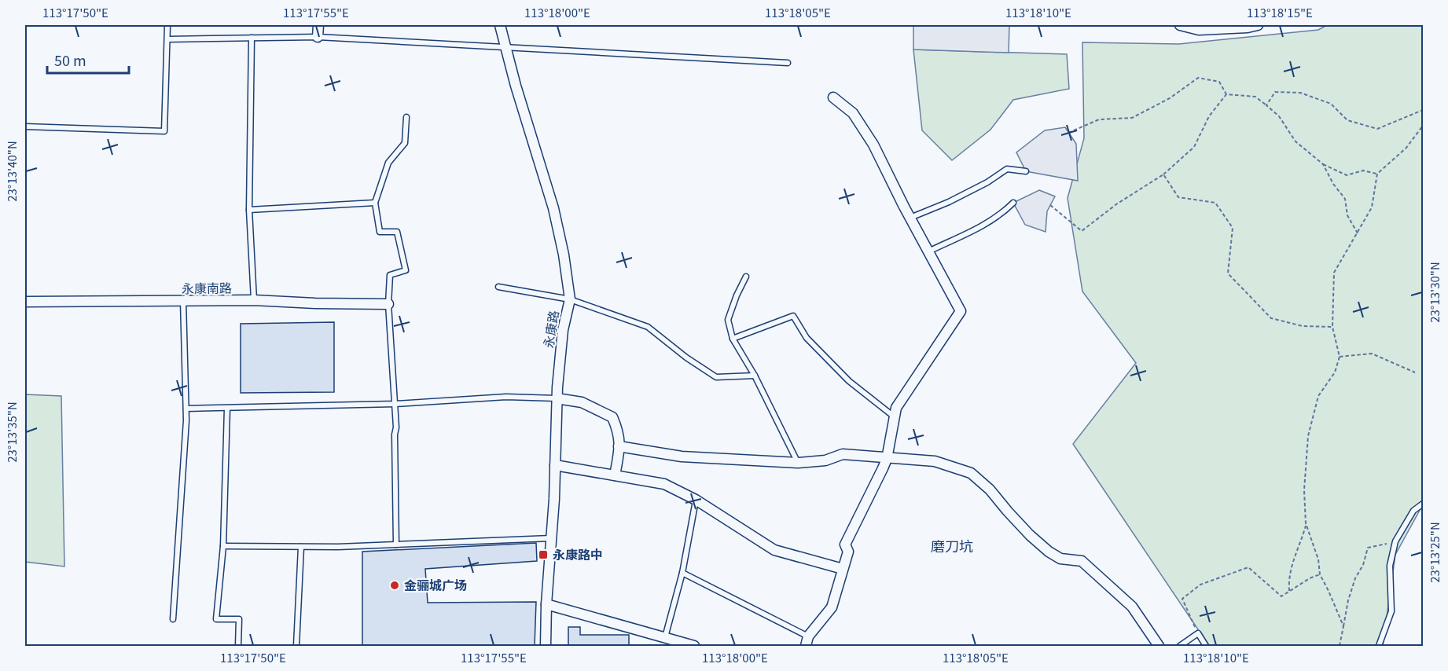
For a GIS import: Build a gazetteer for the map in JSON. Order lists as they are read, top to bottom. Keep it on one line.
{"streets":{"street":["永康南路","永康路"]},"districts":["磨刀坑"],"places":{"transit":["永康路中"],"other":["金骊城广场"]},"scale_bar":"50 m","coordinates":["113°17'50\"E","113°17'55\"E","113°18'00\"E","113°18'05\"E","113°18'10\"E","113°18'15\"E","23°13'40\"N","23°13'30\"N","23°13'35\"N","23°13'25\"N"]}
